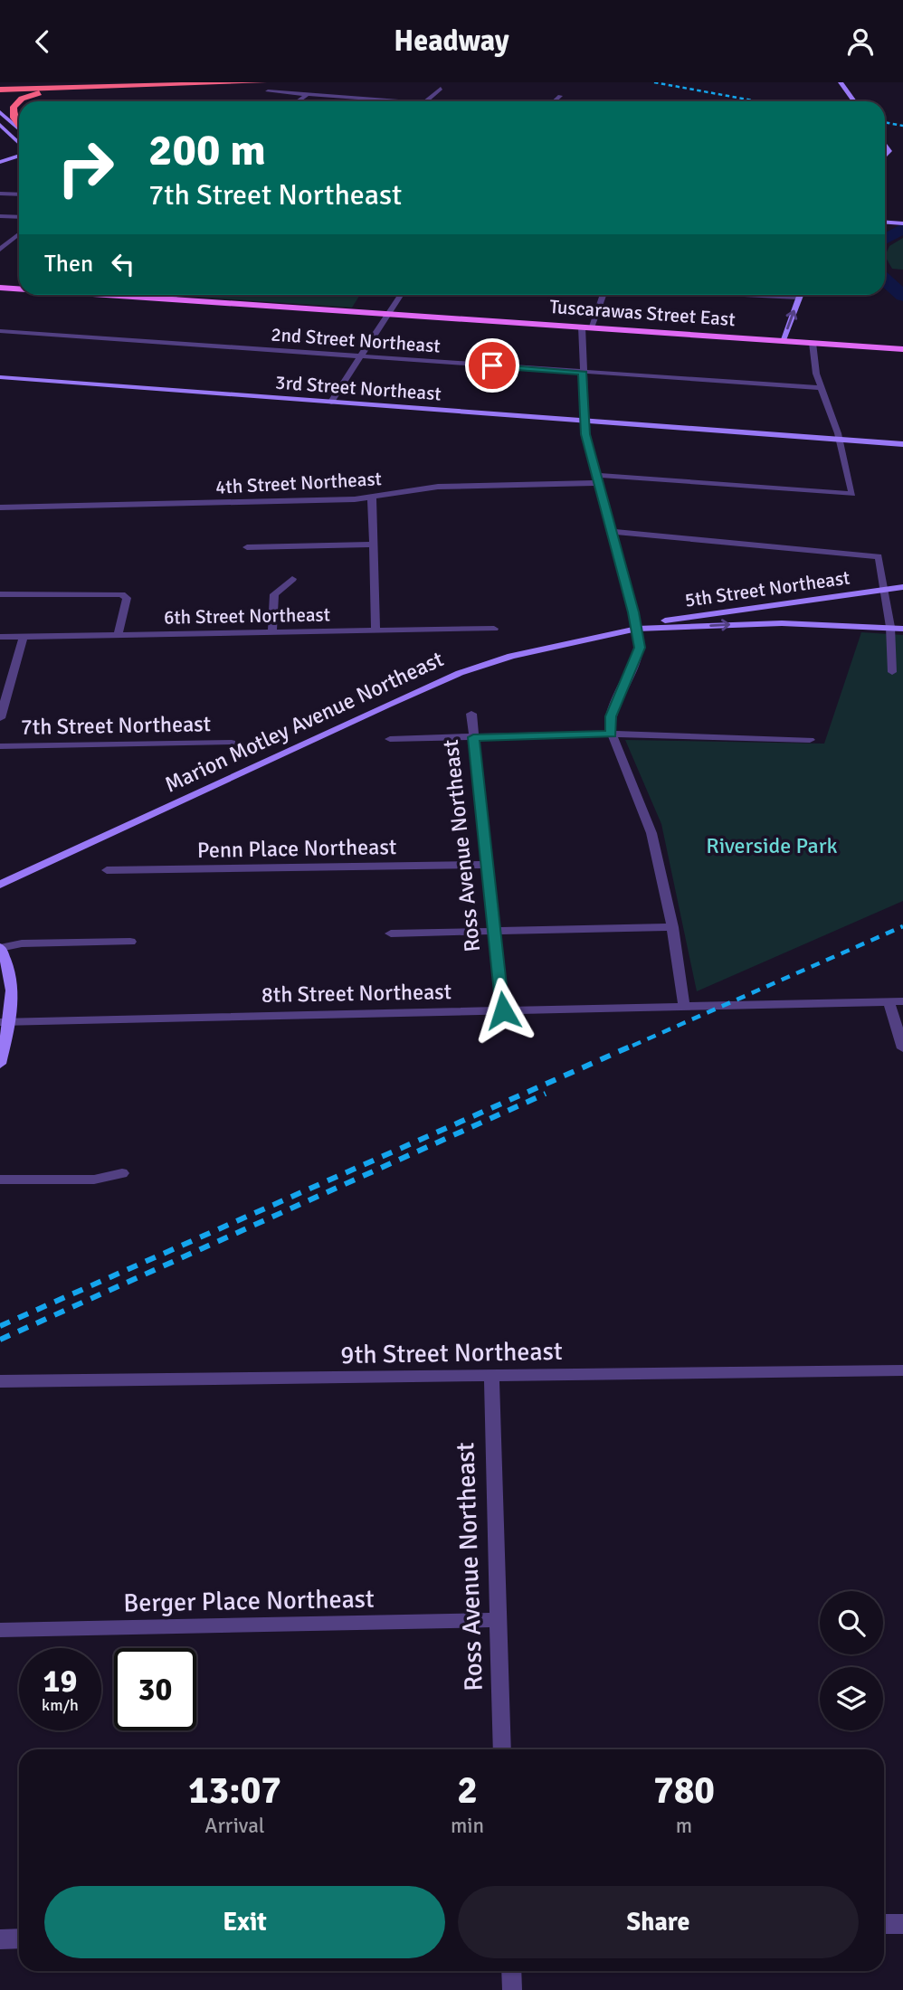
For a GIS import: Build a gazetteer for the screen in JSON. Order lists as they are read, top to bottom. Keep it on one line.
{"streets":{"main road":["Tuscarawas Street East"],"street":["2nd Street Northeast","3rd Street Northeast","4th Street Northeast","5th Street Northeast","6th Street Northeast","Marion Motley Avenue Northeast","7th Street Northeast","Ross Avenue Northeast","Penn Place Northeast","8th Street Northeast","9th Street Northeast","Berger Place Northeast"]},"crossings":[["3rd Street Northeast","4th Street Northeast"],["5th Street Northeast","Marion Motley Avenue Northeast"],["Ross Avenue Northeast","Penn Place Northeast"],["Ross Avenue Northeast","8th Street Northeast"],["Ross Avenue Northeast","9th Street Northeast"],["Ross Avenue Northeast","Berger Place Northeast"]],"parks":["Riverside Park"],"page":{"header":"Headway","turn":["200 m","7th Street Northeast"],"then":"Then","speed":"19 km/h","limit":"30","eta":["13:07","Arrival","2","min","780","m"],"buttons":["Exit","Share"]}}
